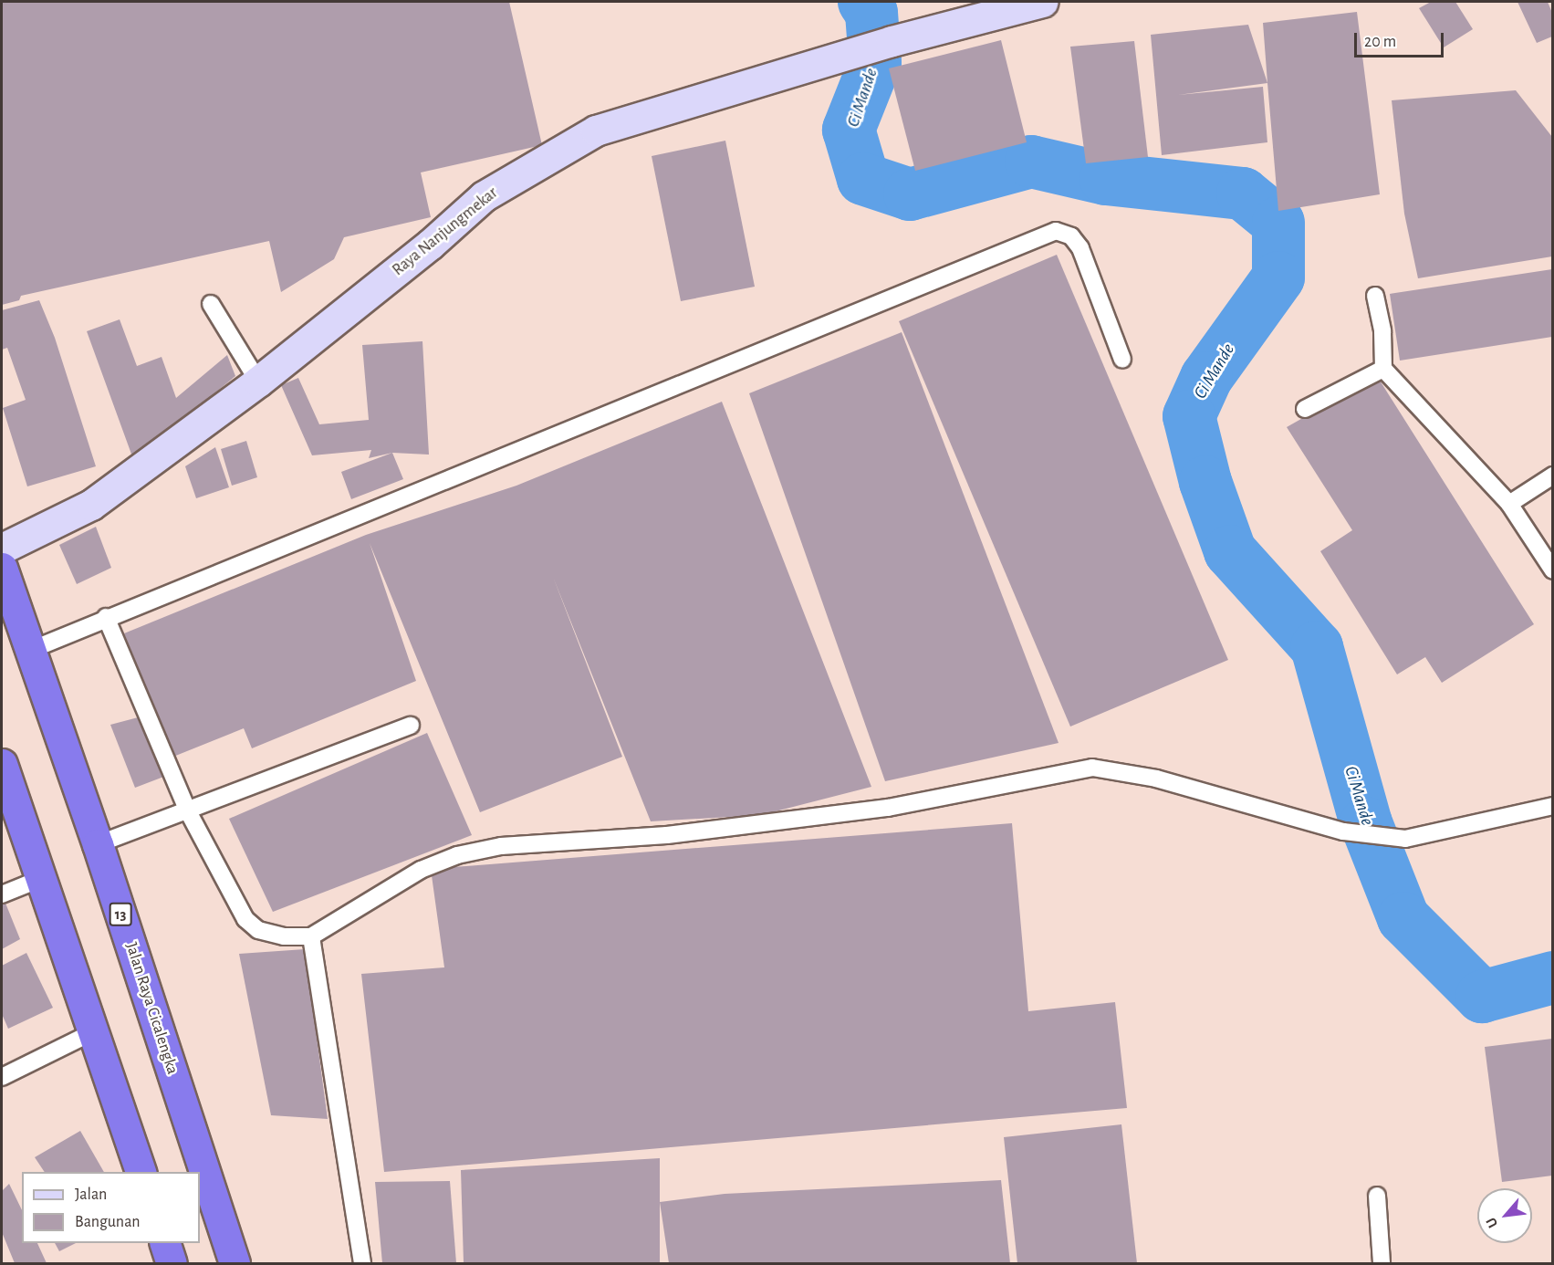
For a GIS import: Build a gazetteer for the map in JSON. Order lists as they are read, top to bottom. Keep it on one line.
{"streets":{"highway":["13","Jalan Raya Cicalengka"],"street":["Raya Nanjungmekar"]},"water":["Ci Mande"],"legend":["Jalan","Bangunan"],"scale_bar":"20 m","north":"bottom left"}
